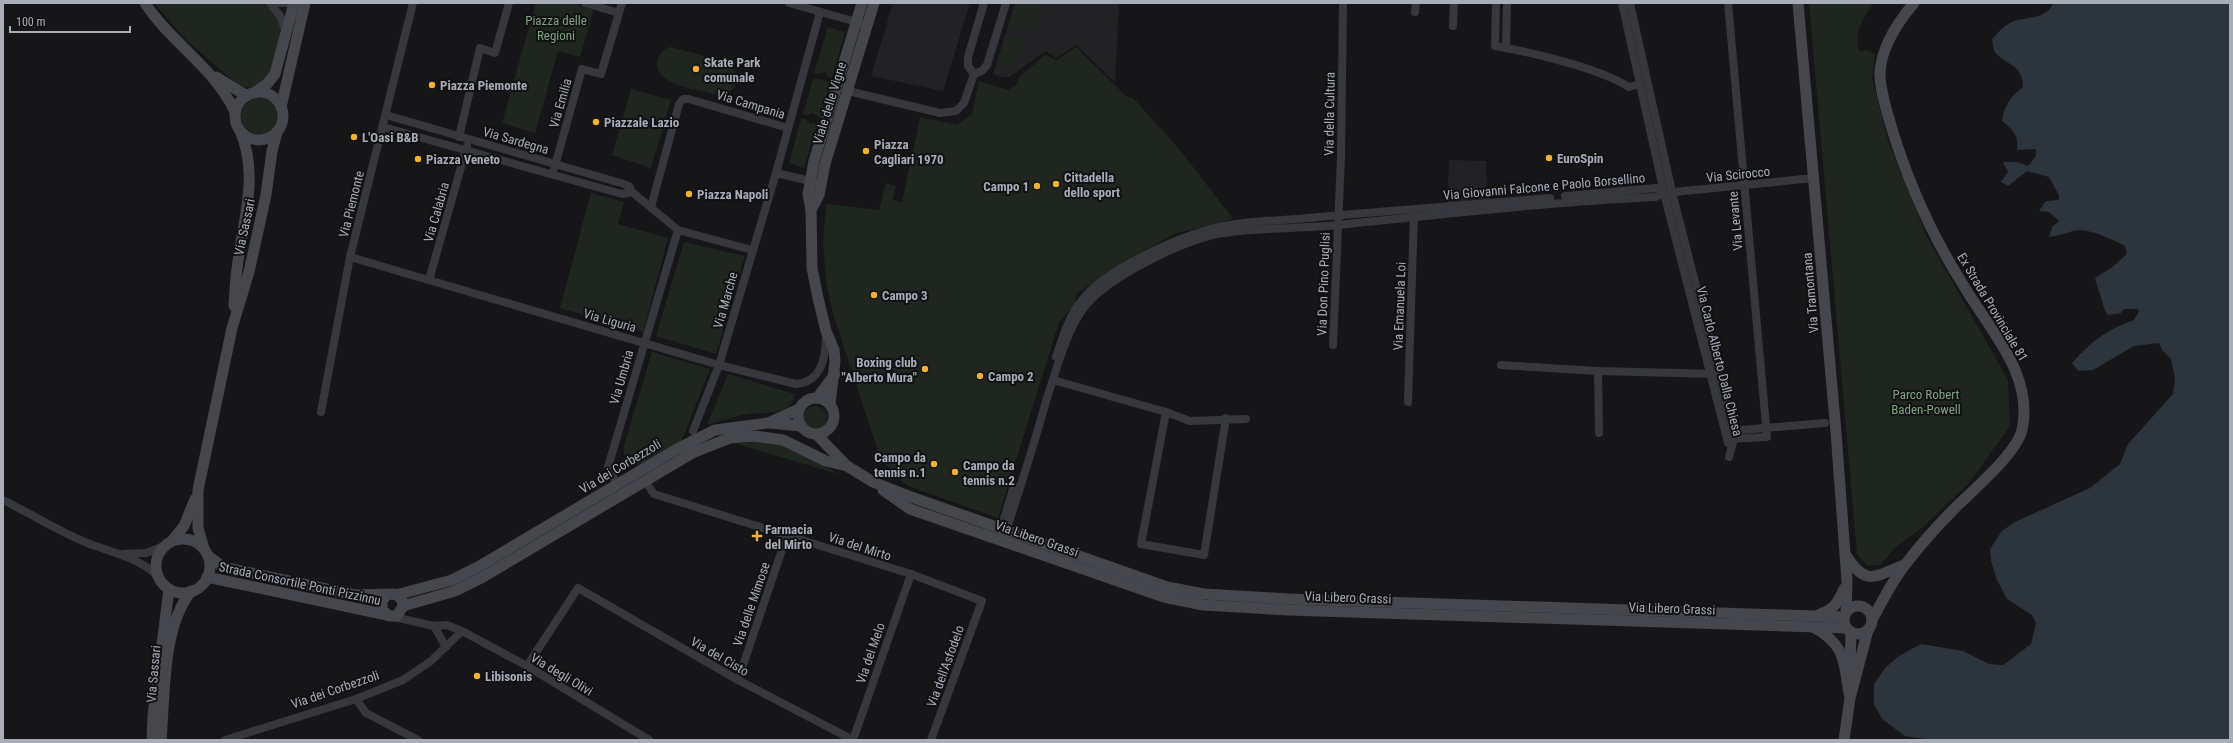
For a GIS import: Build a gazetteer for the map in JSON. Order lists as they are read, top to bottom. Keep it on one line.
{"streets":{"main road":["Viale delle Vigne","Via Sassari","Via Tramontana","Ex Strada Provinciale 81","Via dei Corbezzoli","Via Libero Grassi","Strada Consortile Ponti Pizzinnu"],"street":["Via Emilia","Via Campania","Via della Cultura","Via Sardegna","Via Scirocco","Via Giovanni Falcone e Paolo Borsellino","Via Piemonte","Via Calabria","Via Levante","Via Don Pino Puglisi","Via Marche","Via Emanuela Loi","Via Liguria","Via Carlo Alberto Dalla Chiesa","Via Umbria","Via del Mirto","Via delle Mimose","Via del Melo","Via del Cisto","Via dell'Asfodelo","Via degli Olivi"]},"crossings":[["Via Emilia","Via Sardegna"],["Viale delle Vigne","Via Liguria"],["Viale delle Vigne","Via dei Corbezzoli"],["Via Campania","Via Marche"],["Via della Cultura","Via Giovanni Falcone e Paolo Borsellino"],["Via della Cultura","Via Don Pino Puglisi"],["Via Sardegna","Via Piemonte"],["Via Sardegna","Via Calabria"],["Via Scirocco","Via Giovanni Falcone e Paolo Borsellino"],["Via Scirocco","Via Levante"],["Via Scirocco","Via Tramontana"],["Via Scirocco","Via Carlo Alberto Dalla Chiesa"],["Via Giovanni Falcone e Paolo Borsellino","Via Don Pino Puglisi"],["Via Giovanni Falcone e Paolo Borsellino","Via Emanuela Loi"],["Via Giovanni Falcone e Paolo Borsellino","Via Carlo Alberto Dalla Chiesa"],["Via Giovanni Falcone e Paolo Borsellino","Via Libero Grassi"],["Via Piemonte","Via Liguria"],["Via Calabria","Via Liguria"],["Via Levante","Via Carlo Alberto Dalla Chiesa"],["Via Sassari","Strada Consortile Ponti Pizzinnu"],["Via Tramontana","Ex Strada Provinciale 81"],["Via Tramontana","Via Libero Grassi"],["Via Marche","Via Liguria"],["Ex Strada Provinciale 81","Via Libero Grassi"],["Via Liguria","Via Umbria"],["Via Umbria","Via dei Corbezzoli"],["Via dei Corbezzoli","Via del Mirto"],["Via dei Corbezzoli","Strada Consortile Ponti Pizzinnu"],["Via dei Corbezzoli","Via degli Olivi"],["Via del Mirto","Via delle Mimose"],["Via del Mirto","Via del Melo"],["Via del Mirto","Via dell'Asfodelo"],["Via delle Mimose","Via del Cisto"],["Via del Melo","Via del Cisto"],["Via del Cisto","Via degli Olivi"]],"parks":["Piazza delle Regioni","Parco Robert Baden-Powell"],"places":{"other":["Skate Park comunale","Piazza Piemonte","Piazzale Lazio","L'Oasi B&B","Piazza Cagliari 1970","EuroSpin","Piazza Veneto","Cittadella dello sport","Campo 1","Piazza Napoli","Campo 3","Boxing club \"Alberto Mura\"","Campo 2","Campo da tennis n.1","Campo da tennis n.2","Libisonis"],"health":["Farmacia del Mirto"]},"scale_bar":"100 m"}
